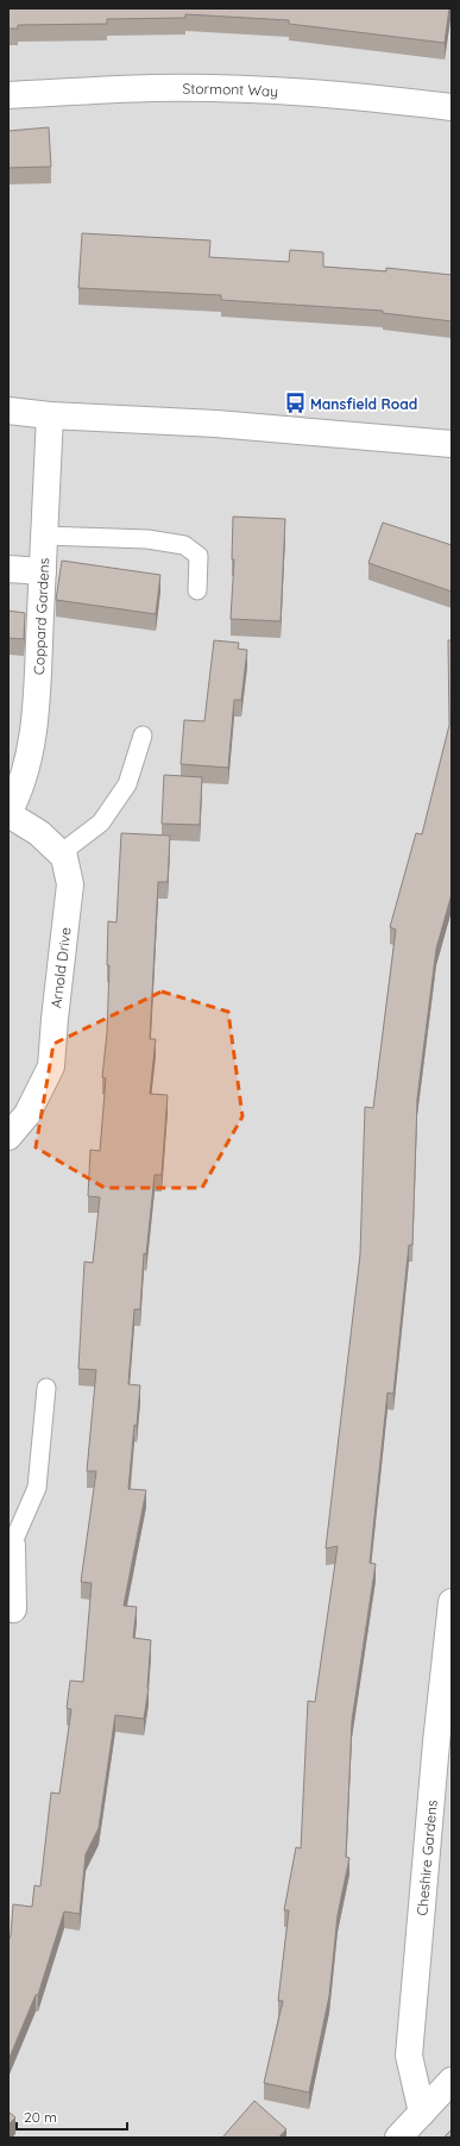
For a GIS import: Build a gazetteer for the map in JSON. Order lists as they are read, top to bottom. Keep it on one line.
{"streets":{"street":["Stormont Way","Coppard Gardens","Arnold Drive","Cheshire Gardens"]},"crossings":[["Coppard Gardens","Arnold Drive"]],"places":{"bus stop":["Mansfield Road"]},"scale_bar":"20 m"}
